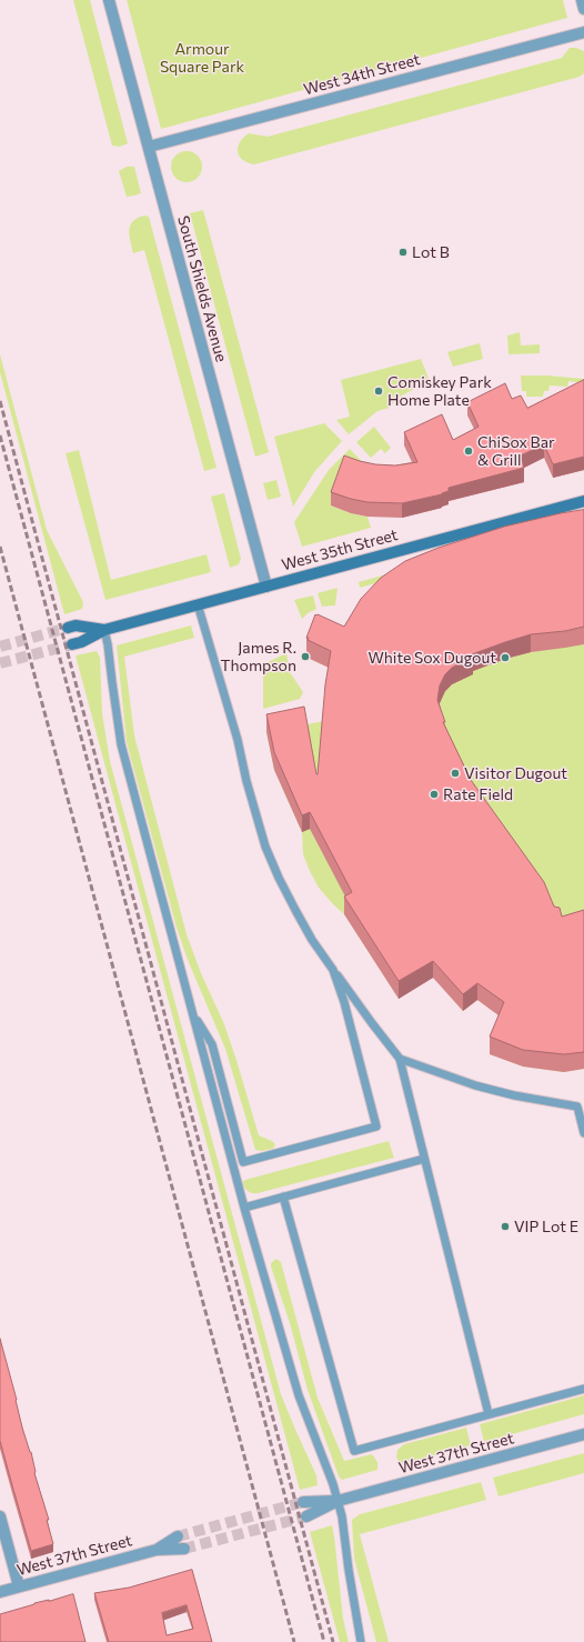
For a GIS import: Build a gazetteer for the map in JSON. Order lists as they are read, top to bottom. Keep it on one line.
{"streets":{"main road":["West 35th Street"],"street":["West 34th Street","South Shields Avenue","West 37th Street"]},"crossings":[["West 34th Street","South Shields Avenue"],["South Shields Avenue","West 35th Street"]],"parks":["Armour Square Park"],"places":["Lot B","Comiskey Park Home Plate","ChiSox Bar & Grill","James R. Thompson","White Sox Dugout","Visitor Dugout","Rate Field","VIP Lot E"]}
